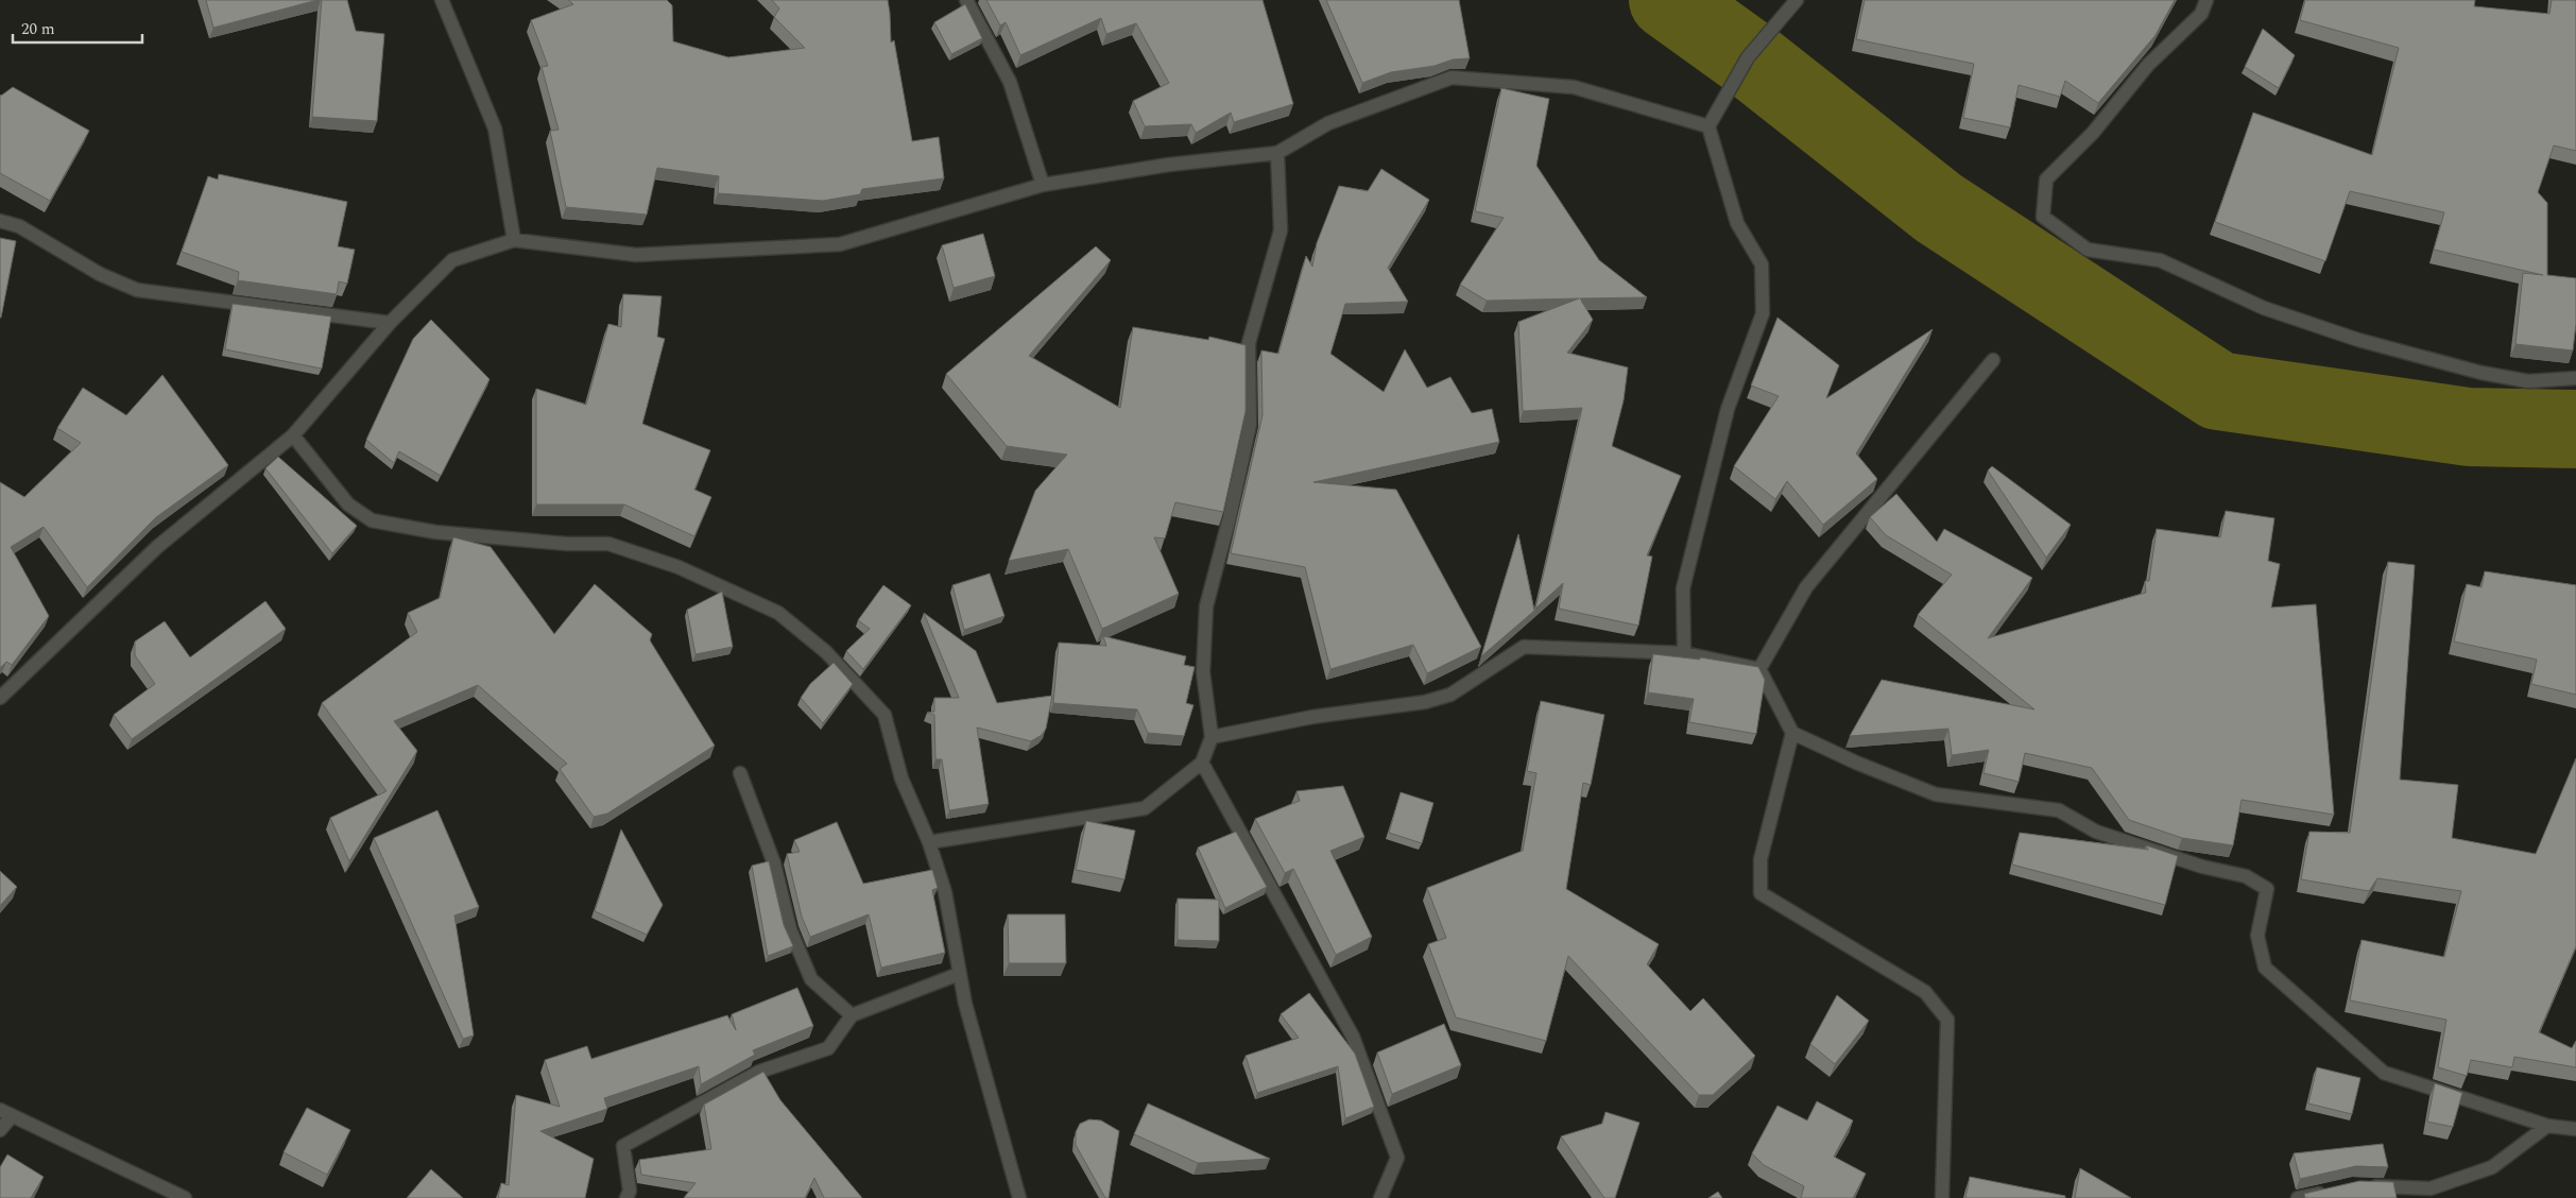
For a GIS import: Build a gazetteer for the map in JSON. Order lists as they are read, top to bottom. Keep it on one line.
{"scale_bar":"20 m"}
